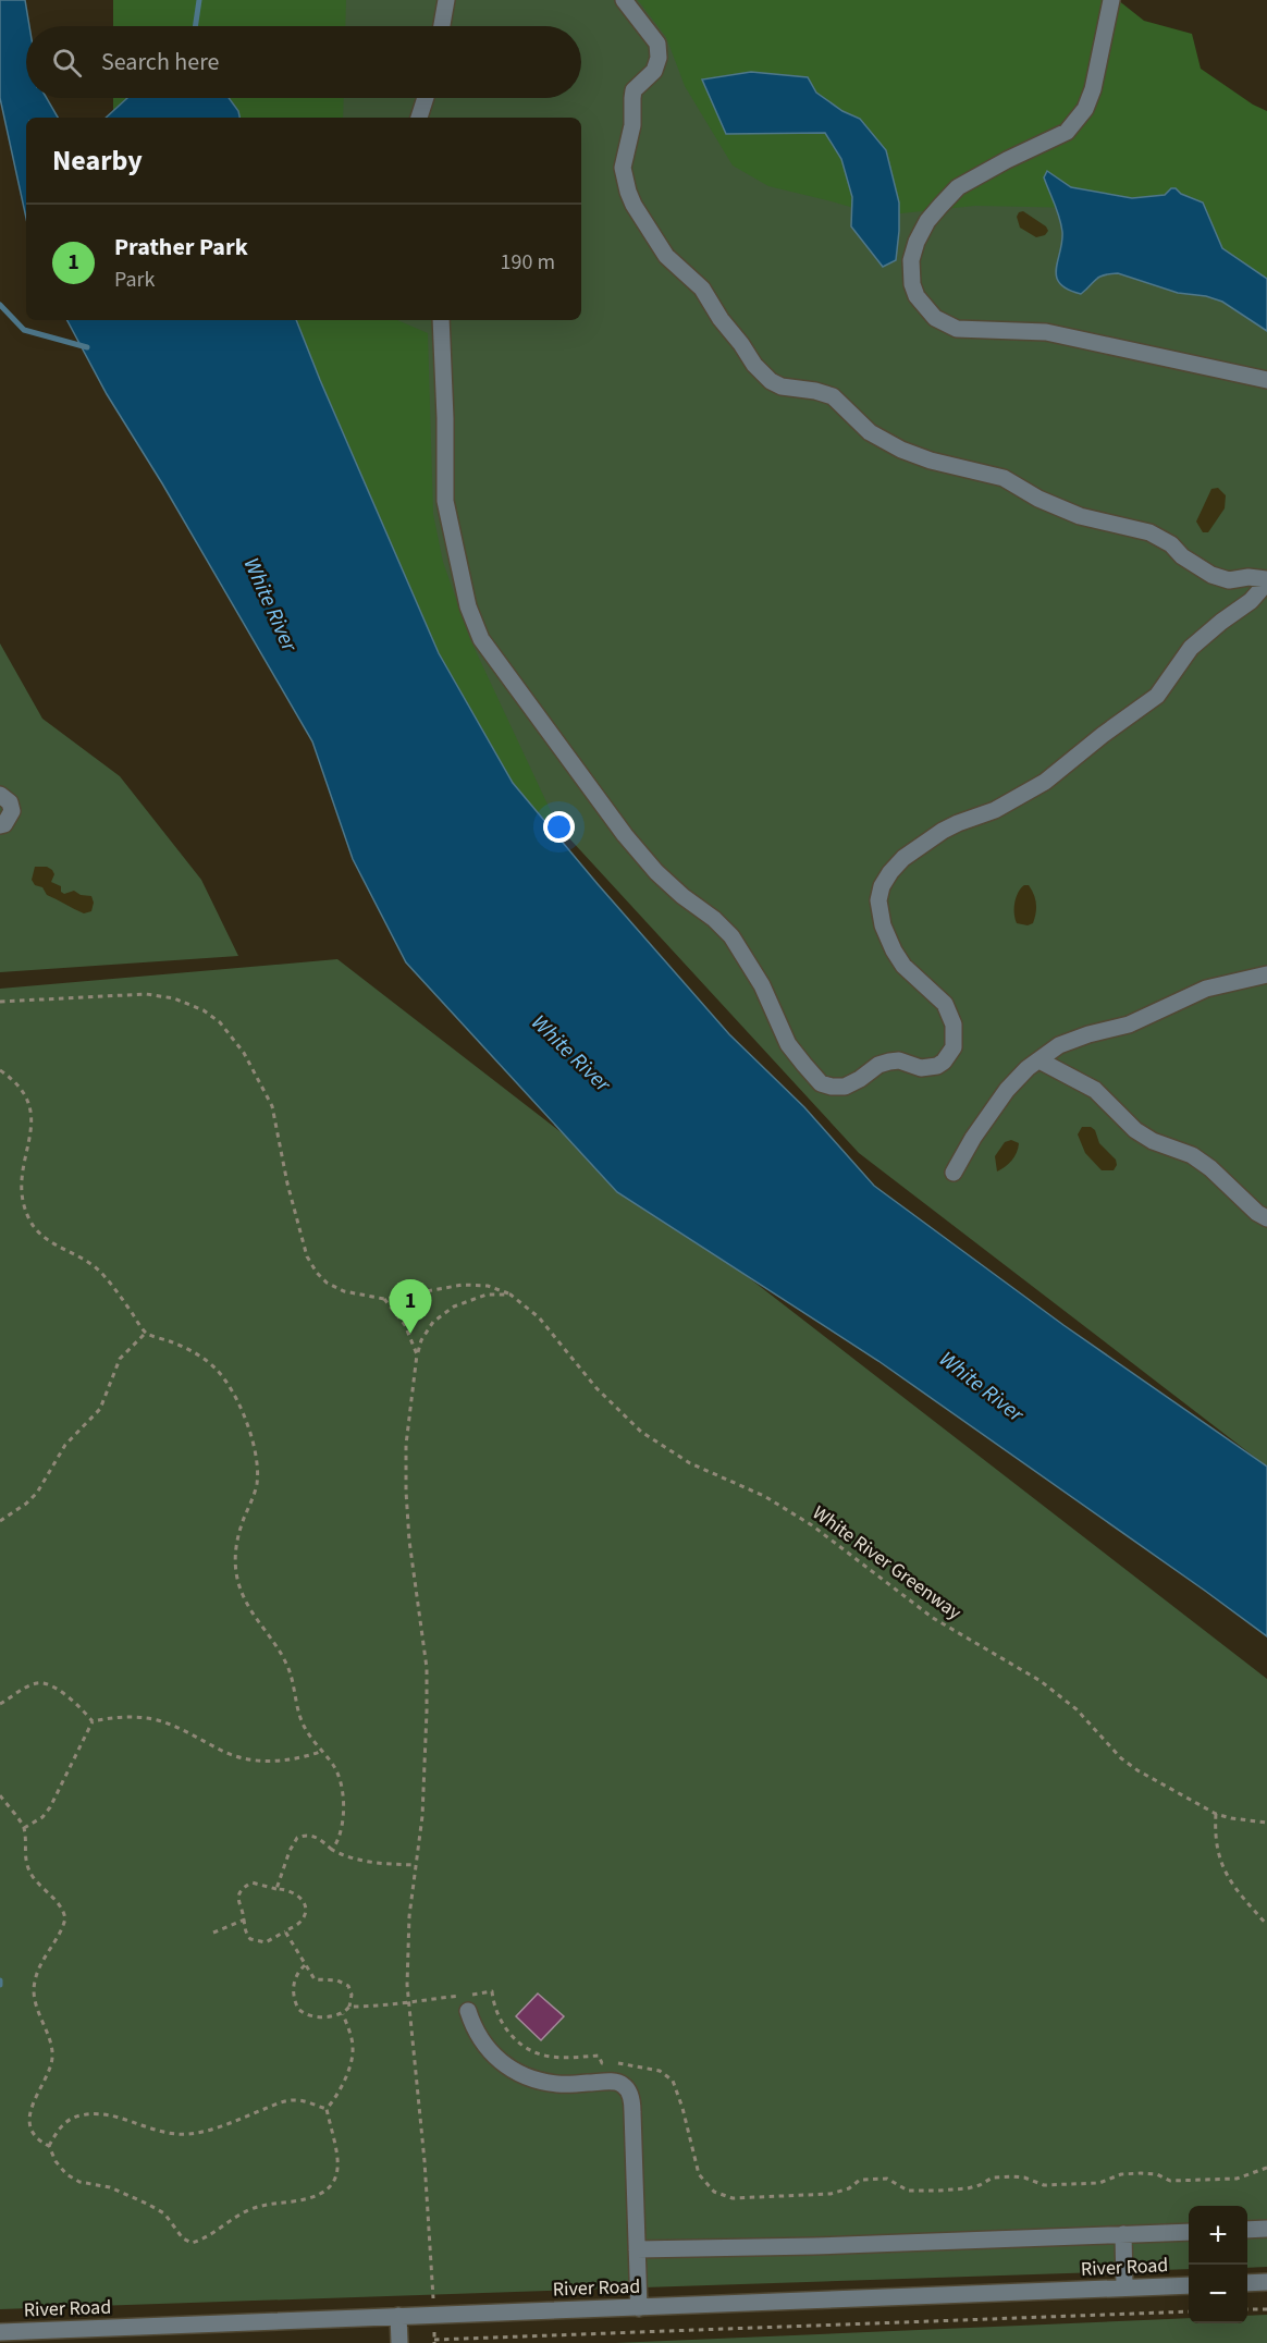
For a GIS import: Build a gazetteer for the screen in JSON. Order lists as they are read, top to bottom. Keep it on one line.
{"streets":{"street":["River Road"],"path":["White River Greenway"]},"water":["White River"],"page":{"search":"Search here","heading":"Nearby","list":[{"mark":"1","name":"Prather Park","note":"Park","value":"190 m"}],"pins":"1","map_buttons":["+","−"]}}
